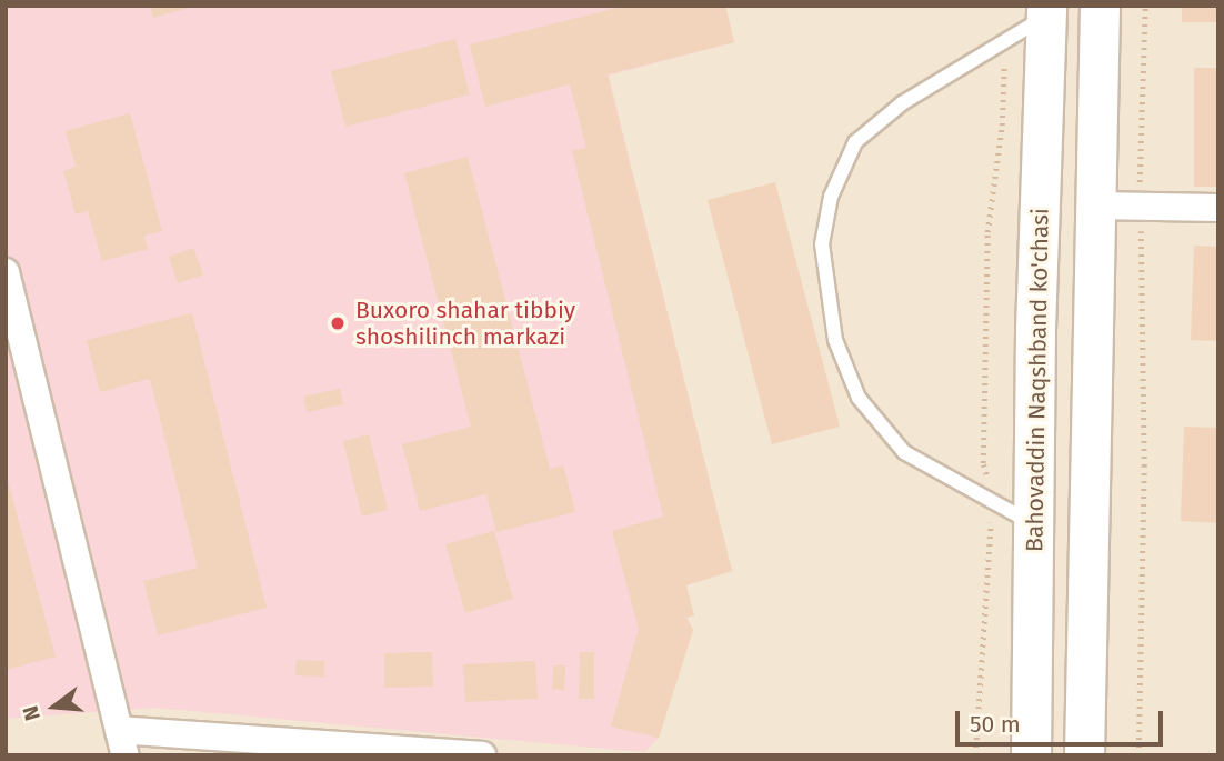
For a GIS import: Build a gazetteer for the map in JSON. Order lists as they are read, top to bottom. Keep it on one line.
{"streets":{"main road":["Bahovaddin Naqshband ko'chasi"]},"places":["Buxoro shahar tibbiy shoshilinch markazi"],"scale_bar":"50 m","north":"left"}
